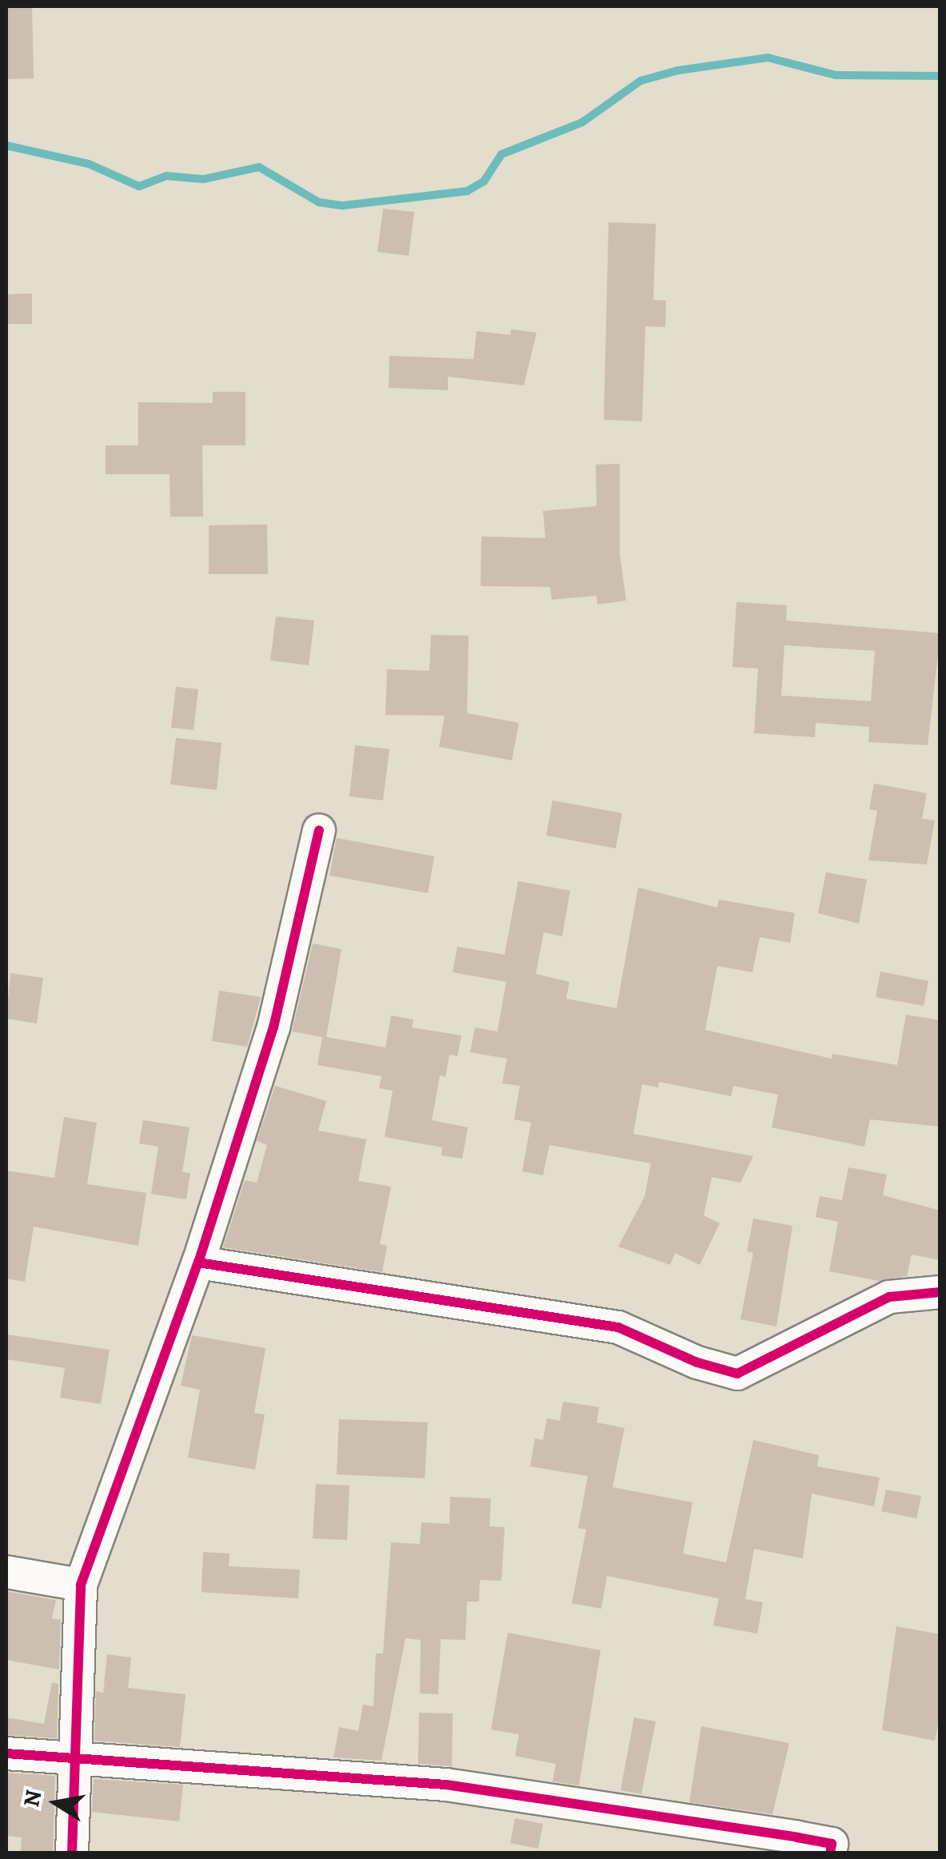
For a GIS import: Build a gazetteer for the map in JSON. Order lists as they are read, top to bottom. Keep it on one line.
{"north":"left"}
